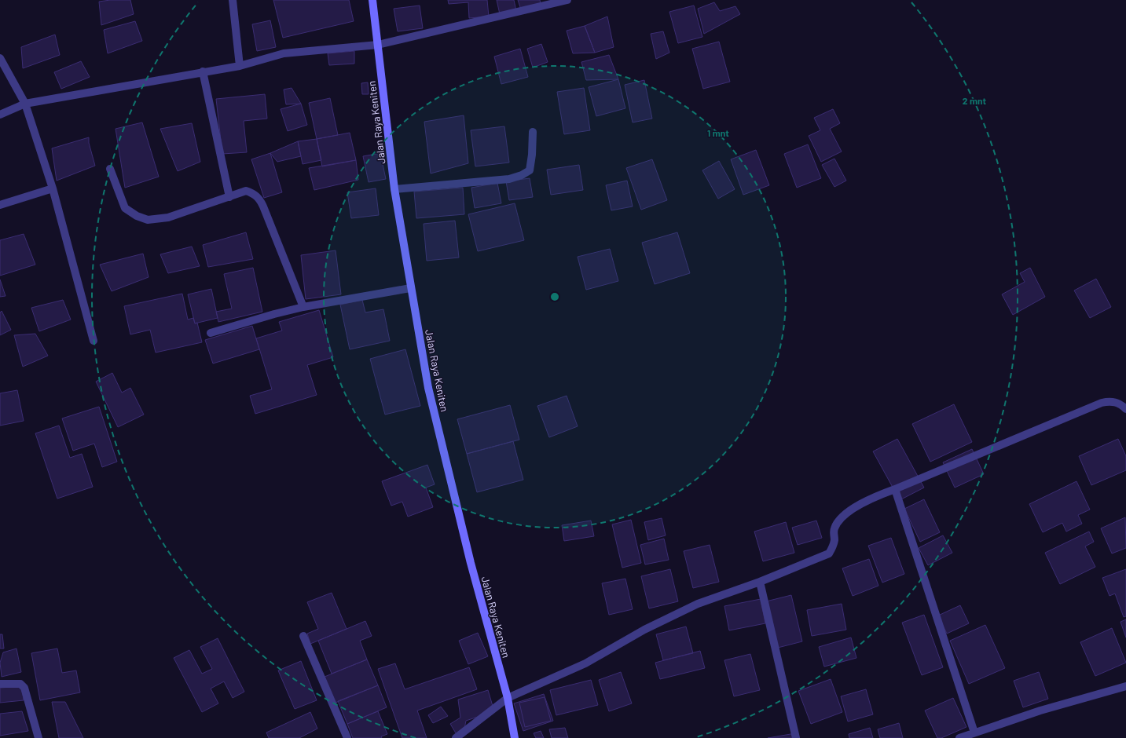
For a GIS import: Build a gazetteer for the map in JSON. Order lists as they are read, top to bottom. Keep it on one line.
{"streets":{"street":["Jalan Raya Keniten"]},"rings":["2 mnt","1 mnt"]}
